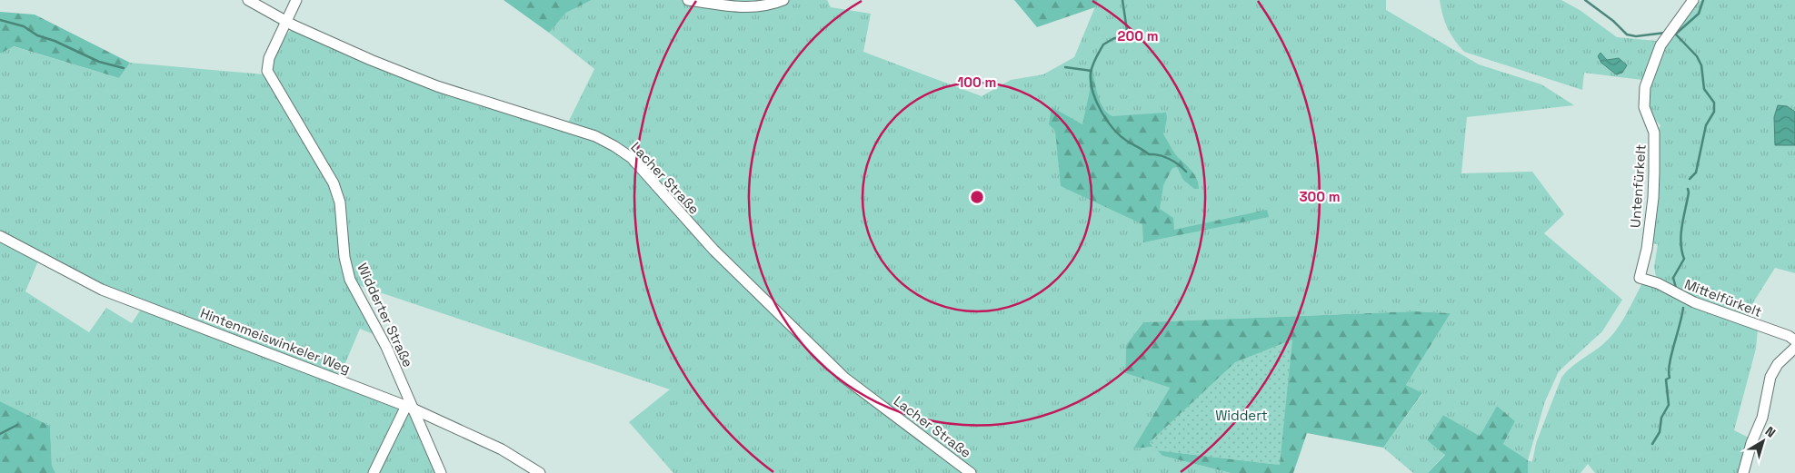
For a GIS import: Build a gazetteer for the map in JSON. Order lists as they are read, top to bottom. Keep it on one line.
{"streets":{"street":["Lacher Straße","Untenfürkelt","Mittelfürkelt","Widderter Straße","Hintenmeiswinkeler Weg"]},"crossings":[["Lacher Straße","Widderter Straße"],["Untenfürkelt","Mittelfürkelt"],["Widderter Straße","Hintenmeiswinkeler Weg"]],"parks":["Widdert"],"north":"top right","rings":["200 m","100 m","300 m"]}
